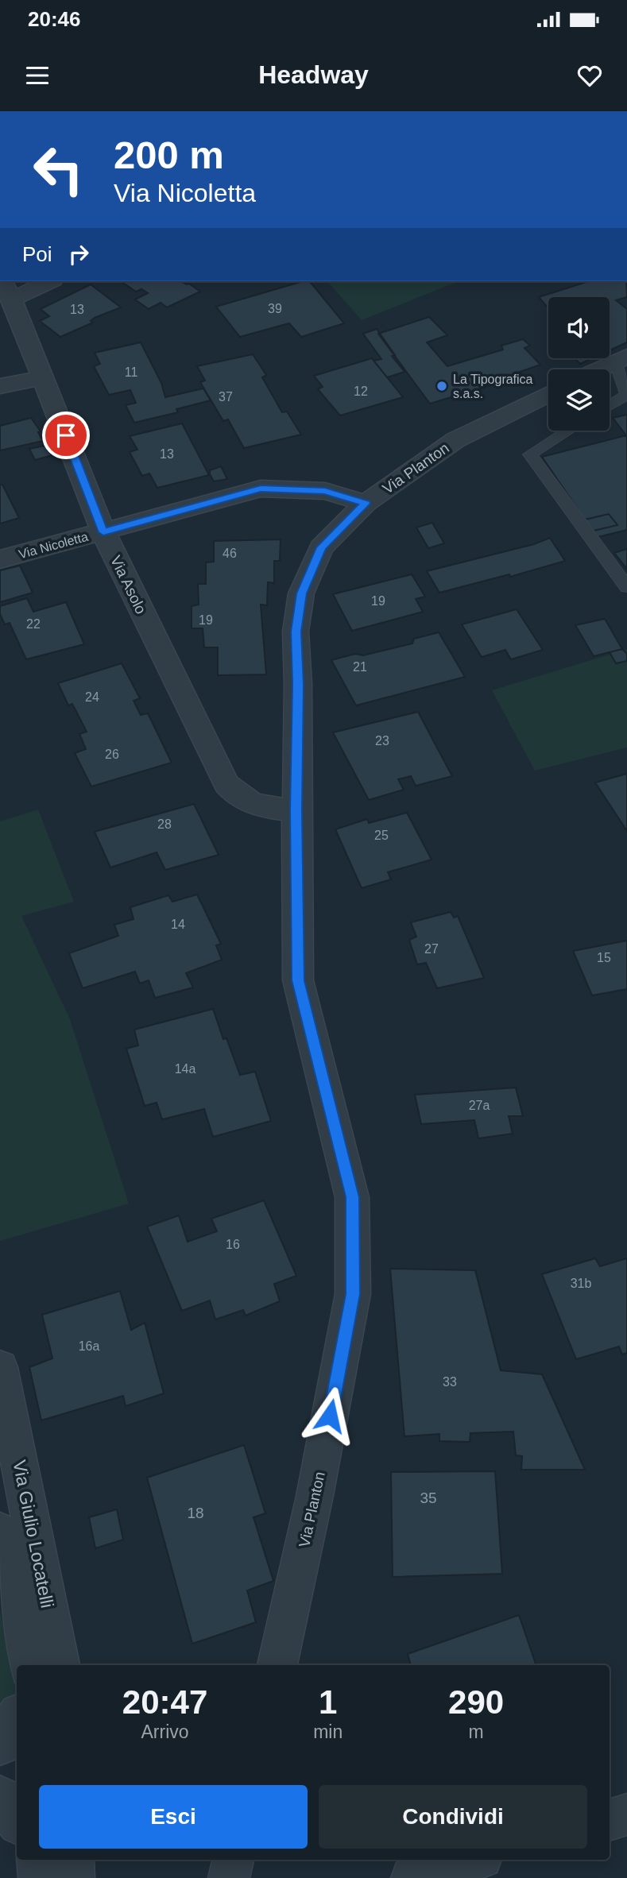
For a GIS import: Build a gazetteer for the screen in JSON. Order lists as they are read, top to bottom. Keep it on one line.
{"streets":{"street":["Via Planton","Via Nicoletta","Via Asolo","Via Giulio Locatelli"]},"crossings":[["Via Planton","Via Nicoletta"],["Via Planton","Via Asolo"],["Via Nicoletta","Via Asolo"]],"places":["La Tipografica s.a.s."],"house_numbers":["39","13","11","12","37","13","46","19","19","22","21","24","23","26","28","25","14","27","15","14a","27a","16","31b","16a","33","35","18"],"page":{"status":"20:46","header":"Headway","turn":["200 m","Via Nicoletta"],"then":"Poi","eta":["20:47","Arrivo","1","min","290","m"],"buttons":["Esci","Condividi"]}}
